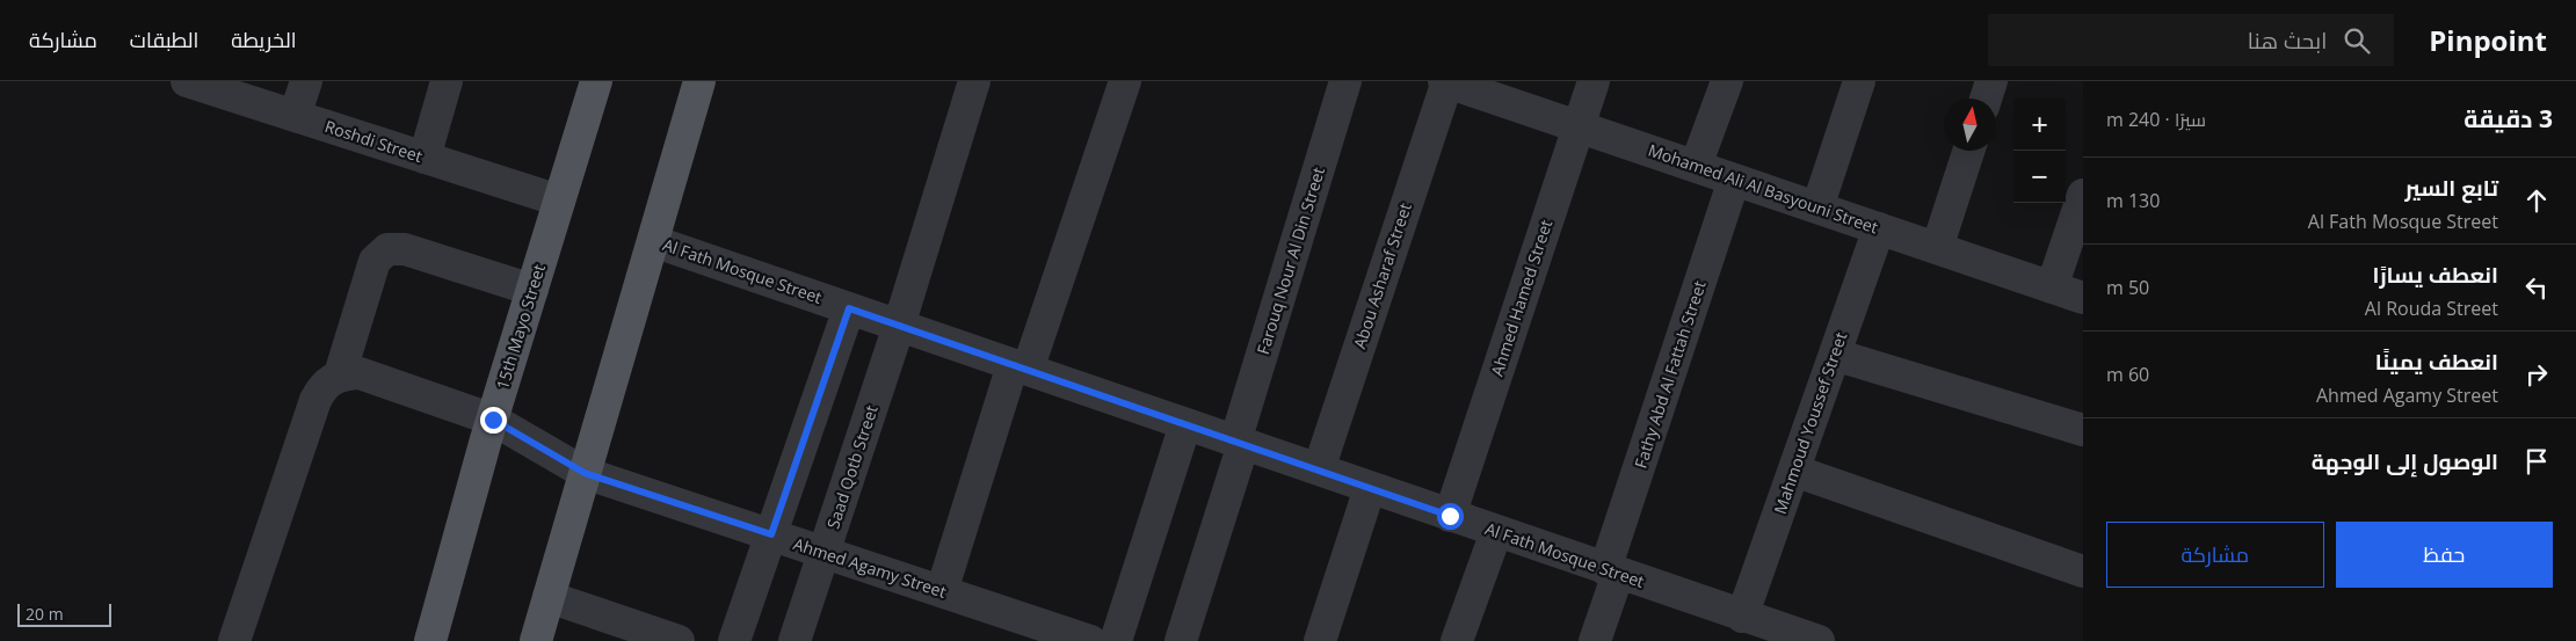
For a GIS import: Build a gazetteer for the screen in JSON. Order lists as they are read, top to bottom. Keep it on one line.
{"streets":{"main road":["15th Mayo Street"],"street":["Roshdi Street","Mohamed Ali Al Basyouni Street","Farouq Nour Al Din Street","Al Fath Mosque Street","Abou Asharaf Street","Ahmed Hamed Street","Fathy Abd Al Fattah Street","Mahmoud Youssef Street","Saad Qotb Street","Ahmed Agamy Street"]},"crossings":[["Roshdi Street","15th Mayo Street"],["Mohamed Ali Al Basyouni Street","Abou Asharaf Street"],["Mohamed Ali Al Basyouni Street","Ahmed Hamed Street"],["Mohamed Ali Al Basyouni Street","Fathy Abd Al Fattah Street"],["Mohamed Ali Al Basyouni Street","Mahmoud Youssef Street"],["Farouq Nour Al Din Street","Al Fath Mosque Street"],["Al Fath Mosque Street","Abou Asharaf Street"],["Al Fath Mosque Street","Ahmed Hamed Street"],["Al Fath Mosque Street","Fathy Abd Al Fattah Street"],["Al Fath Mosque Street","Mahmoud Youssef Street"],["Al Fath Mosque Street","Saad Qotb Street"],["15th Mayo Street","Ahmed Agamy Street"],["Saad Qotb Street","Ahmed Agamy Street"]],"scale_bar":"20 m","north":"top","page":{"header":"Pinpoint","search":"ابحث هنا","nav":["الخريطة","الطبقات","مشاركة"],"heading":["3 دقيقة","سيرًا · 240 m"],"map_buttons":["+","−"],"list":[["تابع السير","Al Fath Mosque Street","130 m"],["انعطف يسارًا","Al Rouda Street","50 m"],["انعطف يمينًا","Ahmed Agamy Street","60 m"],"الوصول إلى الوجهة"],"buttons":["حفظ","مشاركة"],"scale":"20 m"}}
